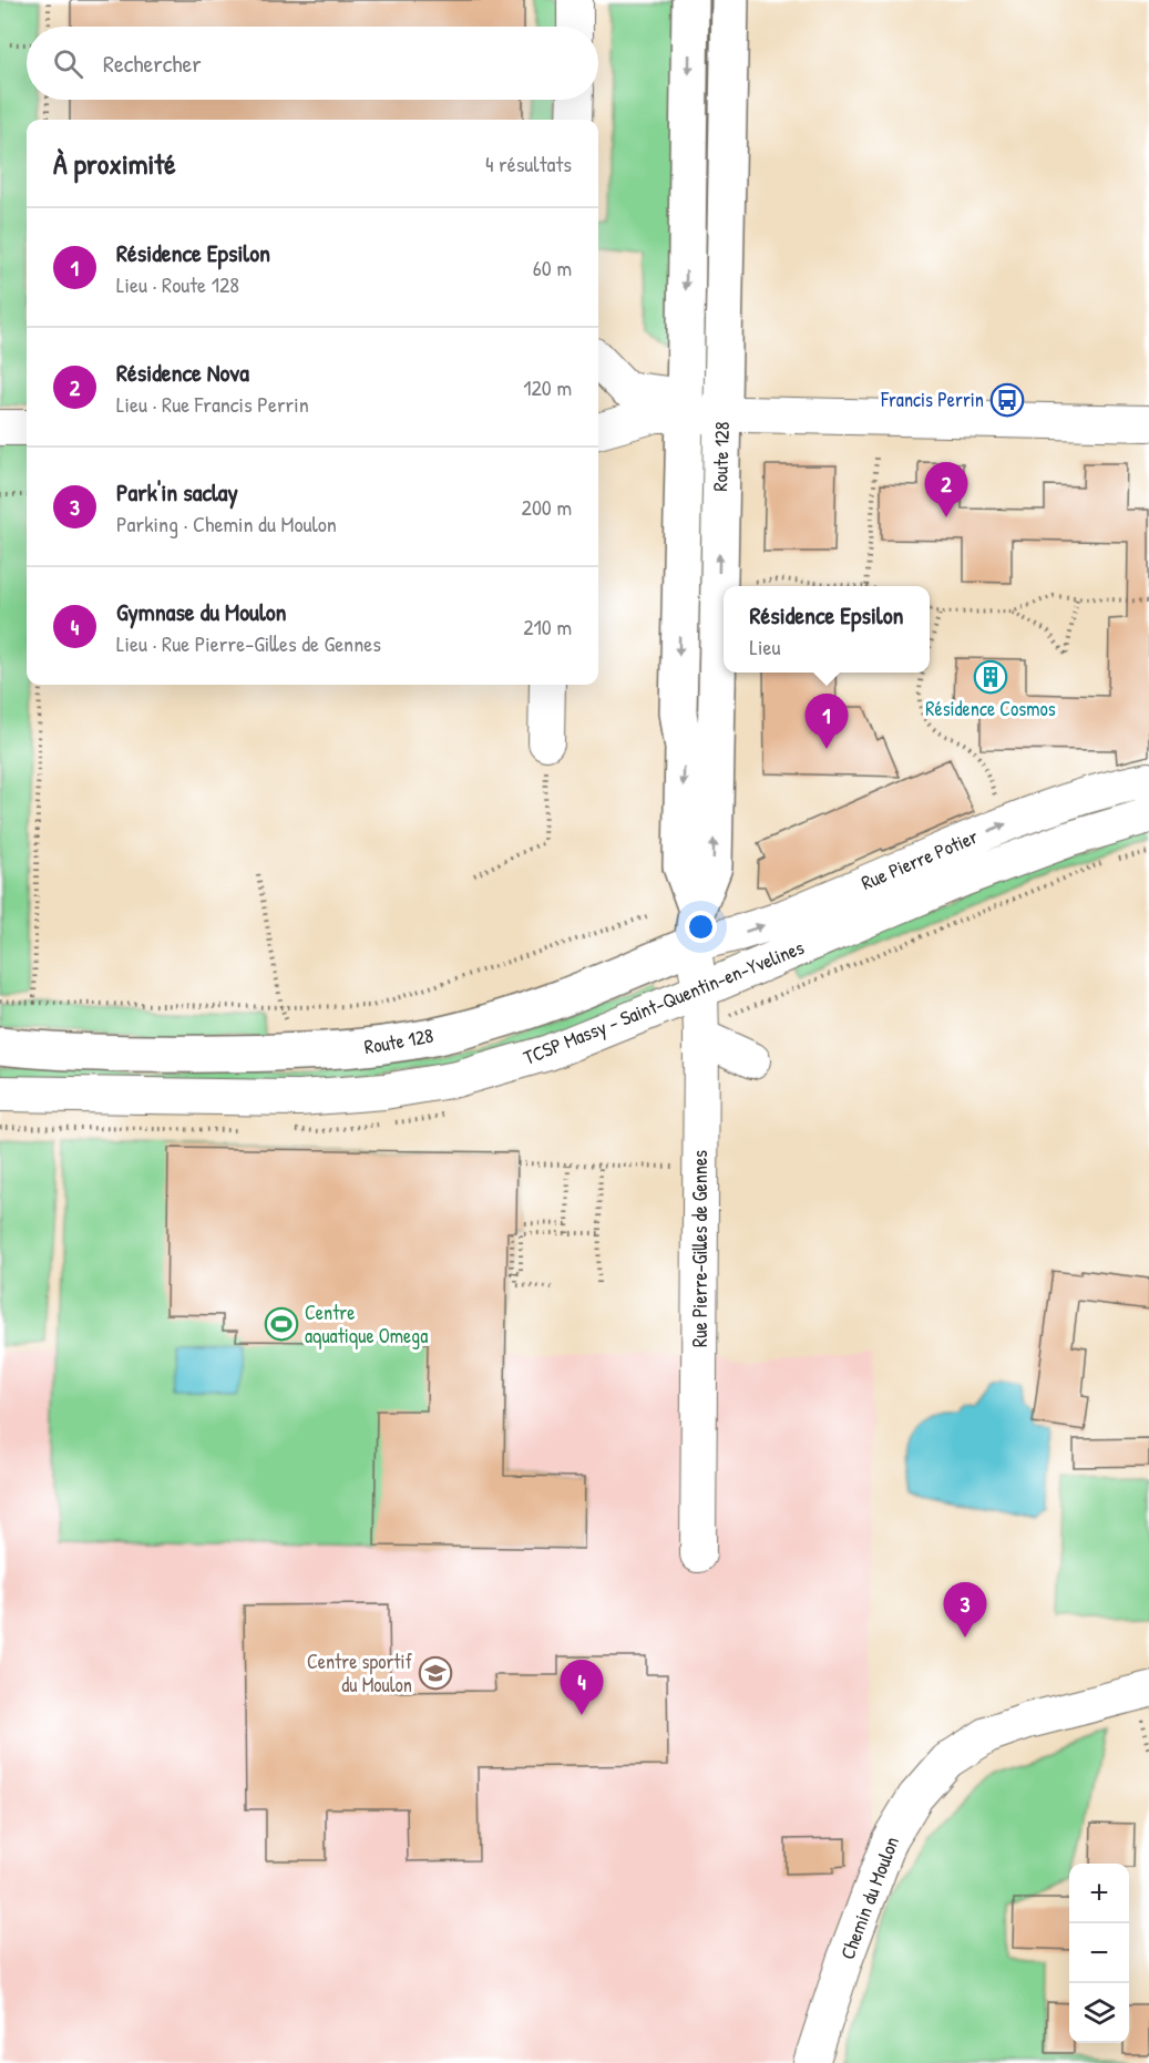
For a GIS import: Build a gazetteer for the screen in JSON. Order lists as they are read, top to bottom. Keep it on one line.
{"streets":{"main road":["Route 128"],"street":["Rue Pierre Potier","TCSP Massy - Saint-Quentin-en-Yvelines","Rue Pierre-Gilles de Gennes","Chemin du Moulon"]},"crossings":[["Route 128","Rue Pierre Potier"],["Route 128","Rue Pierre-Gilles de Gennes"],["Rue Pierre Potier","Rue Pierre-Gilles de Gennes"],["TCSP Massy - Saint-Quentin-en-Yvelines","Rue Pierre-Gilles de Gennes"]],"one_way":["Rue Pierre Potier"],"places":{"bus stop":["Francis Perrin"],"building":["Résidence Cosmos"],"sports":["Centre aquatique Omega"],"school or university":["Centre sportif du Moulon"]},"page":{"search":"Rechercher","heading":["À proximité","4 résultats"],"list":[{"mark":"1","name":"Résidence Epsilon","note":"Lieu · Route 128","value":"60 m"},{"mark":"2","name":"Résidence Nova","note":"Lieu · Rue Francis Perrin","value":"120 m"},{"mark":"3","name":"Park'in saclay","note":"Parking · Chemin du Moulon","value":"200 m"},{"mark":"4","name":"Gymnase du Moulon","note":"Lieu · Rue Pierre-Gilles de Gennes","value":"210 m"}],"pins":["2","1","3","4"],"popup":["Résidence Epsilon","Lieu"],"map_buttons":["+","−"]}}
